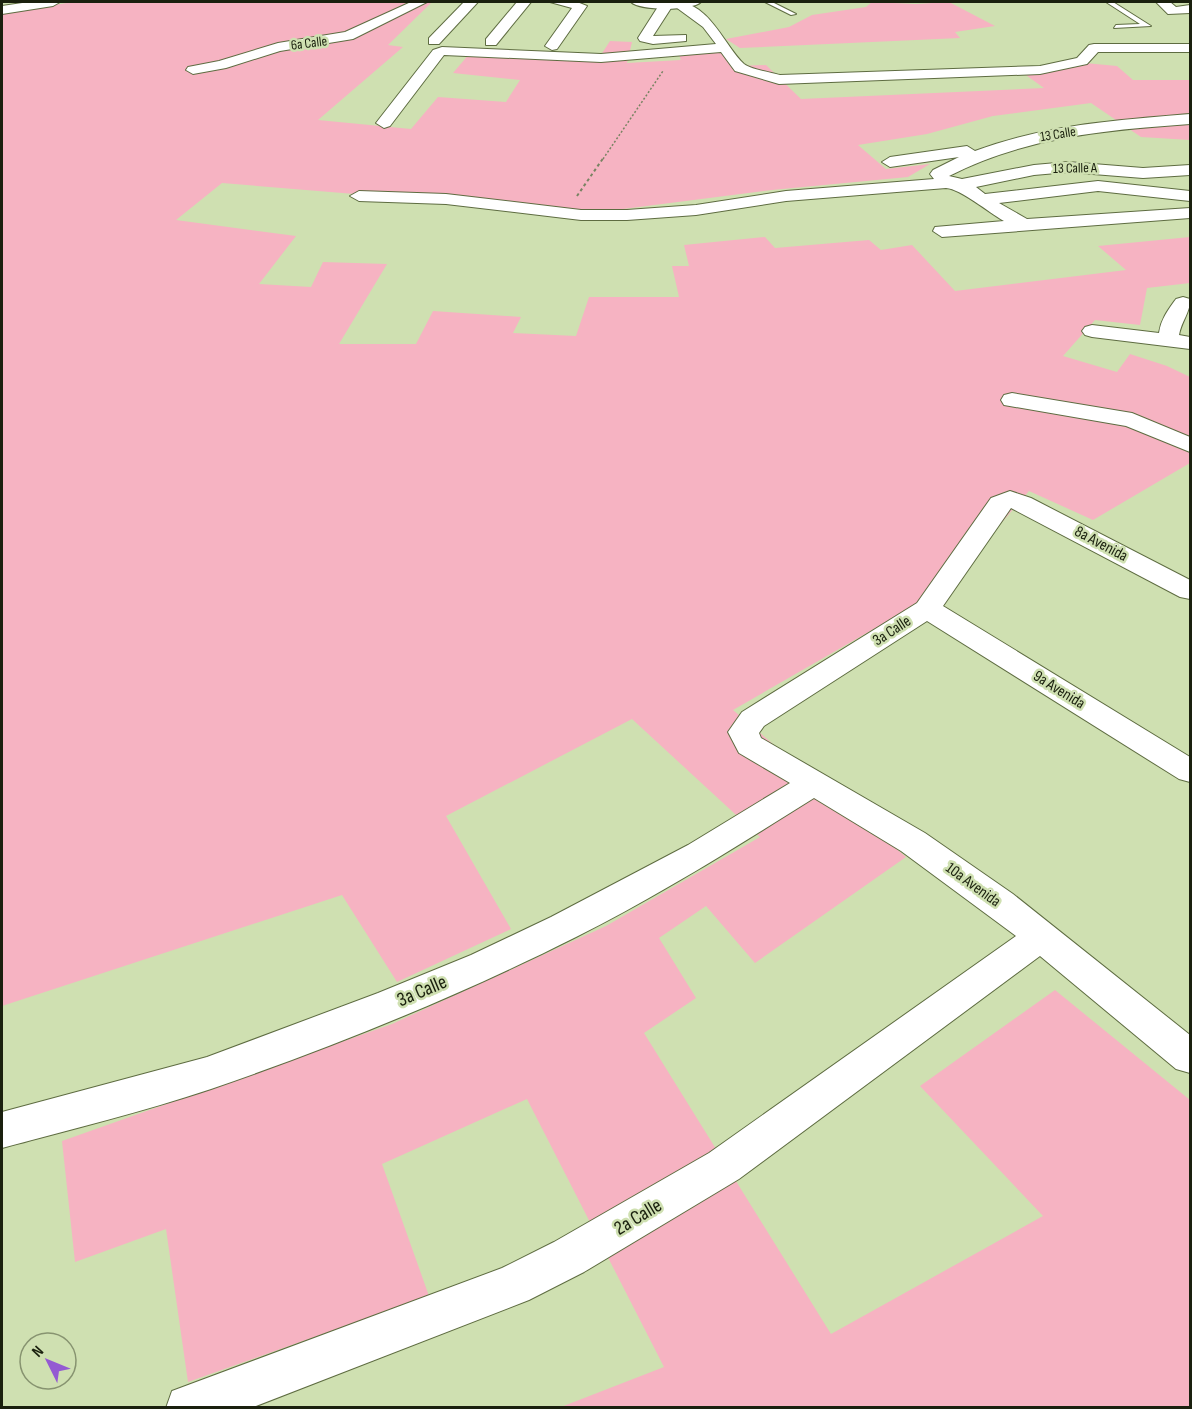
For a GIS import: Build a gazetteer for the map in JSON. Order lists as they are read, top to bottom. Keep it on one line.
{"streets":{"street":["6a Calle","13 Calle","13 Calle A","8a Avenida","3a Calle","9a Avenida","10a Avenida","2a Calle"]},"crossings":[["13 Calle","13 Calle A"],["8a Avenida","3a Calle"],["3a Calle","9a Avenida"],["3a Calle","10a Avenida"],["10a Avenida","2a Calle"]],"north":"top left"}
